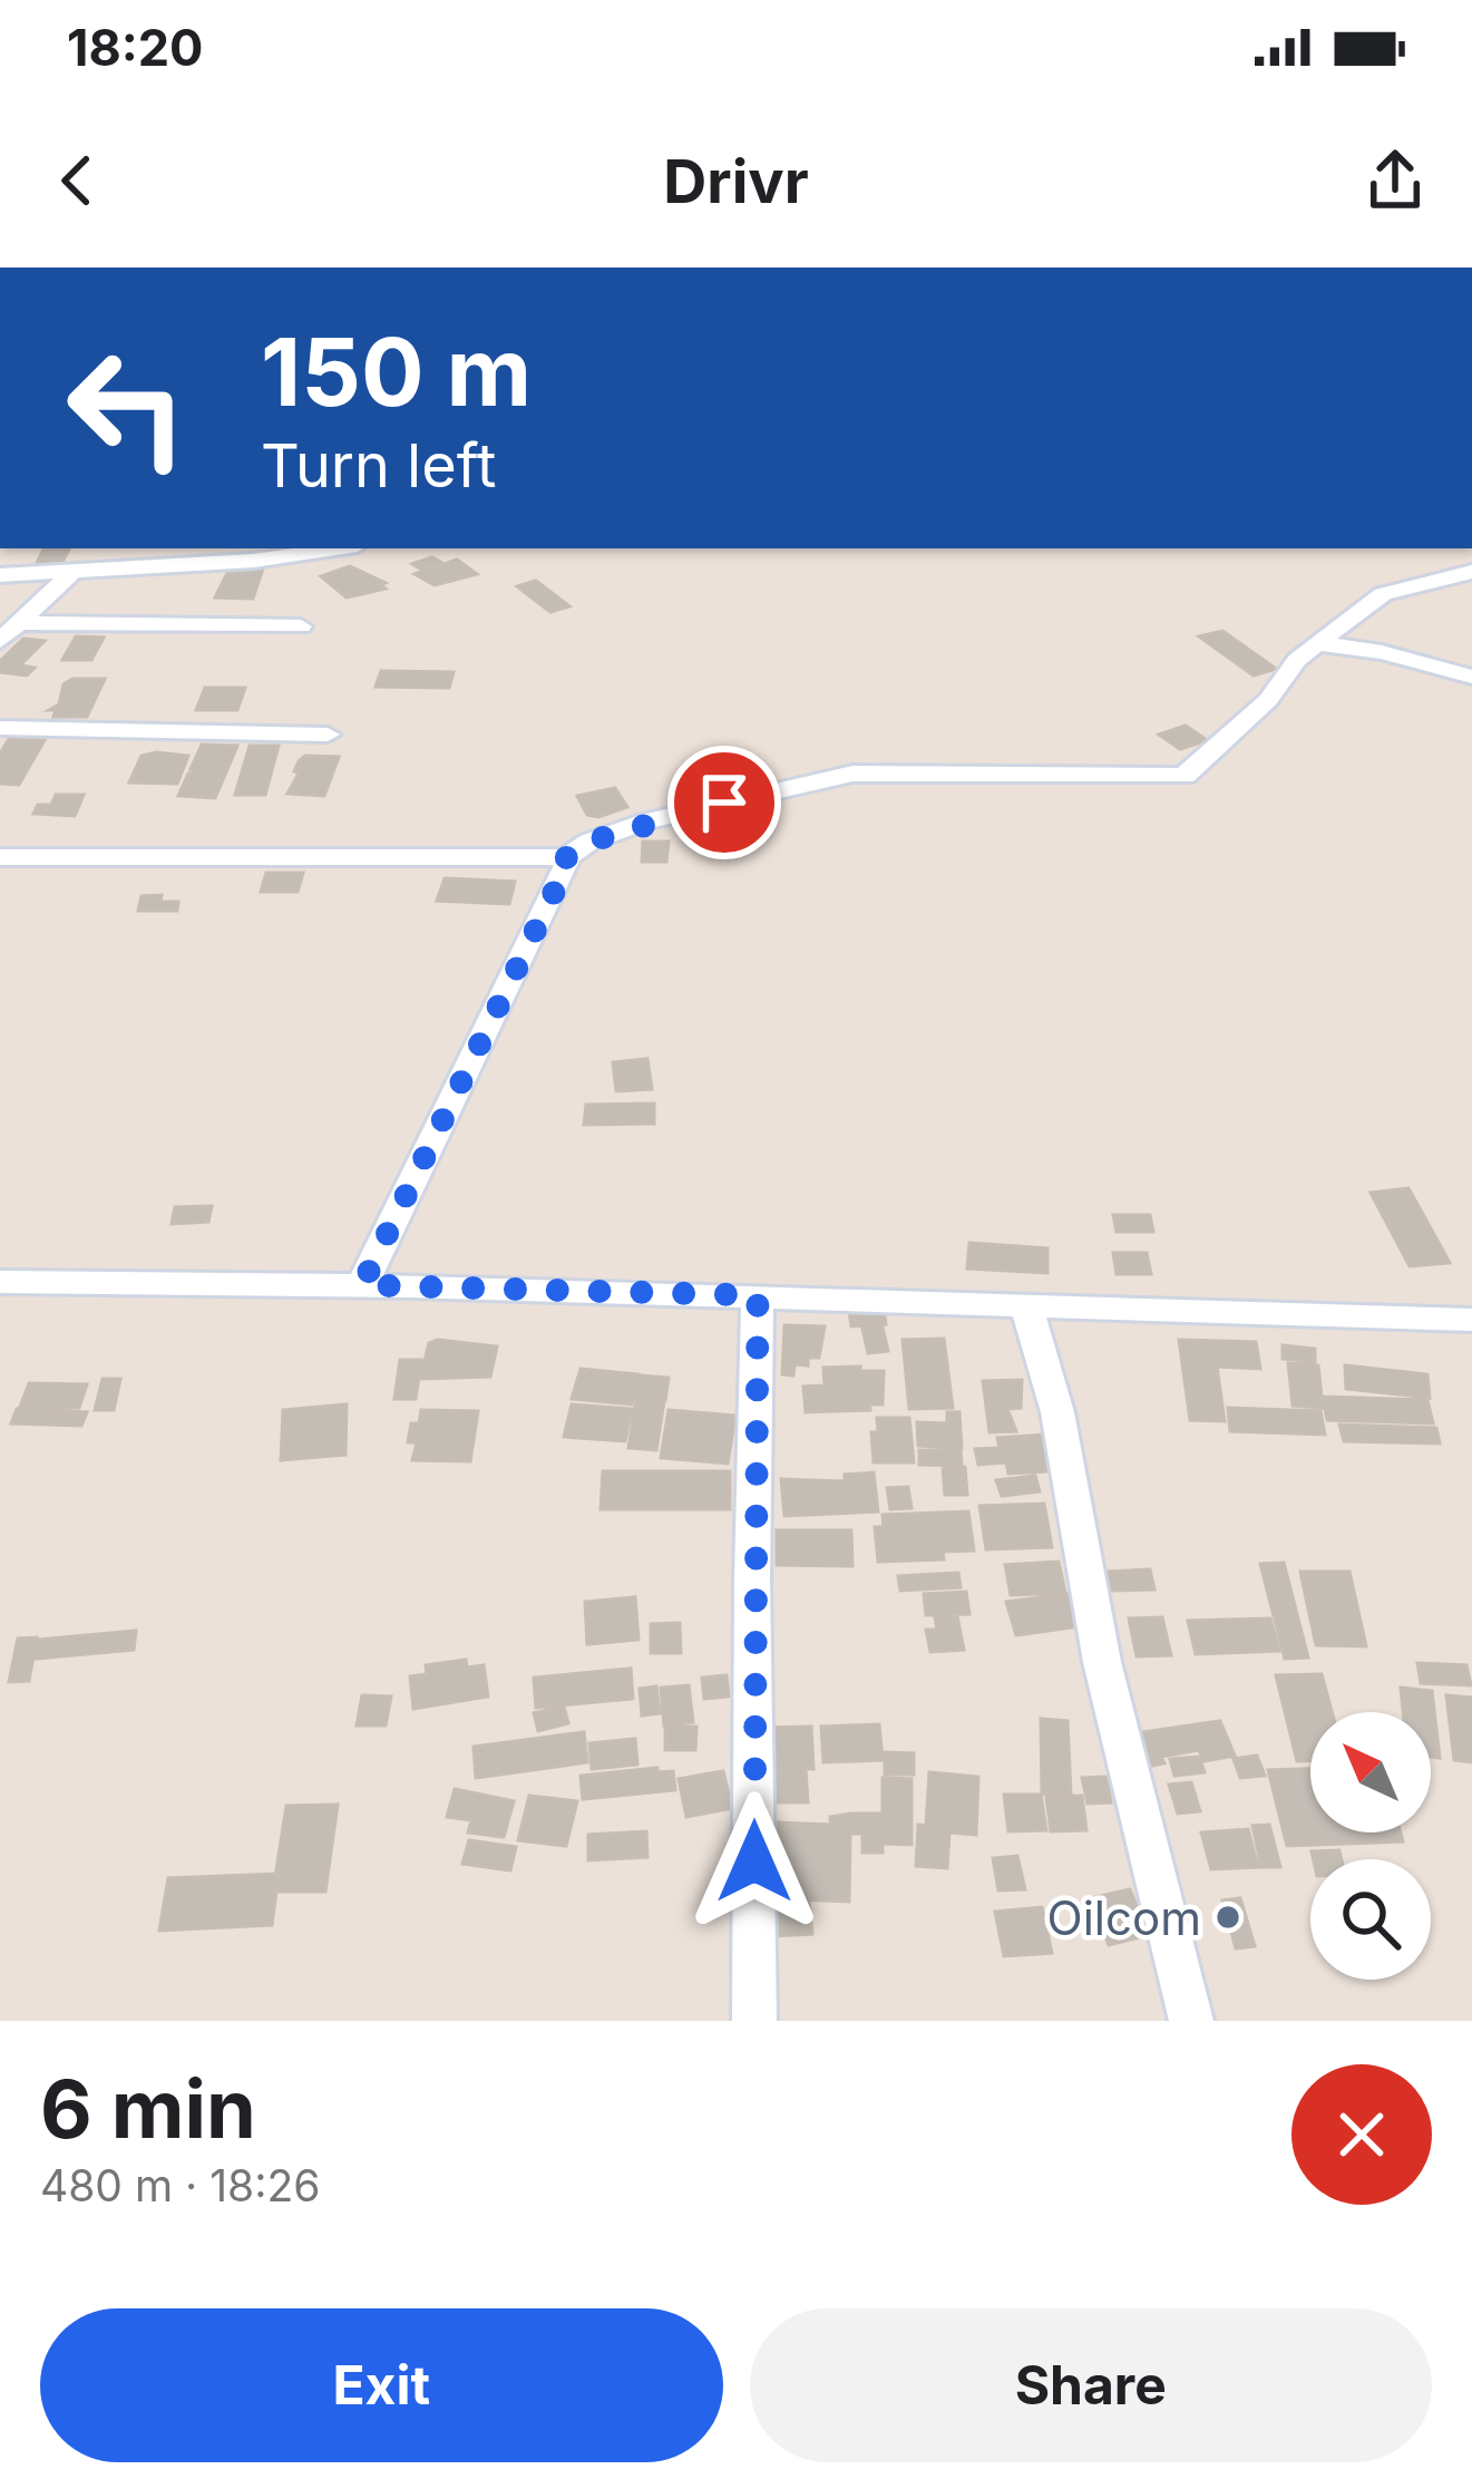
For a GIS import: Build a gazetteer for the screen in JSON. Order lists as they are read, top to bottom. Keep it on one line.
{"places":["Oilcom"],"north":"top left","page":{"status":"18:20","header":"Drivr","turn":["150 m","Turn left"],"heading":["6 min","480 m · 18:26"],"buttons":["Exit","Share"]}}
